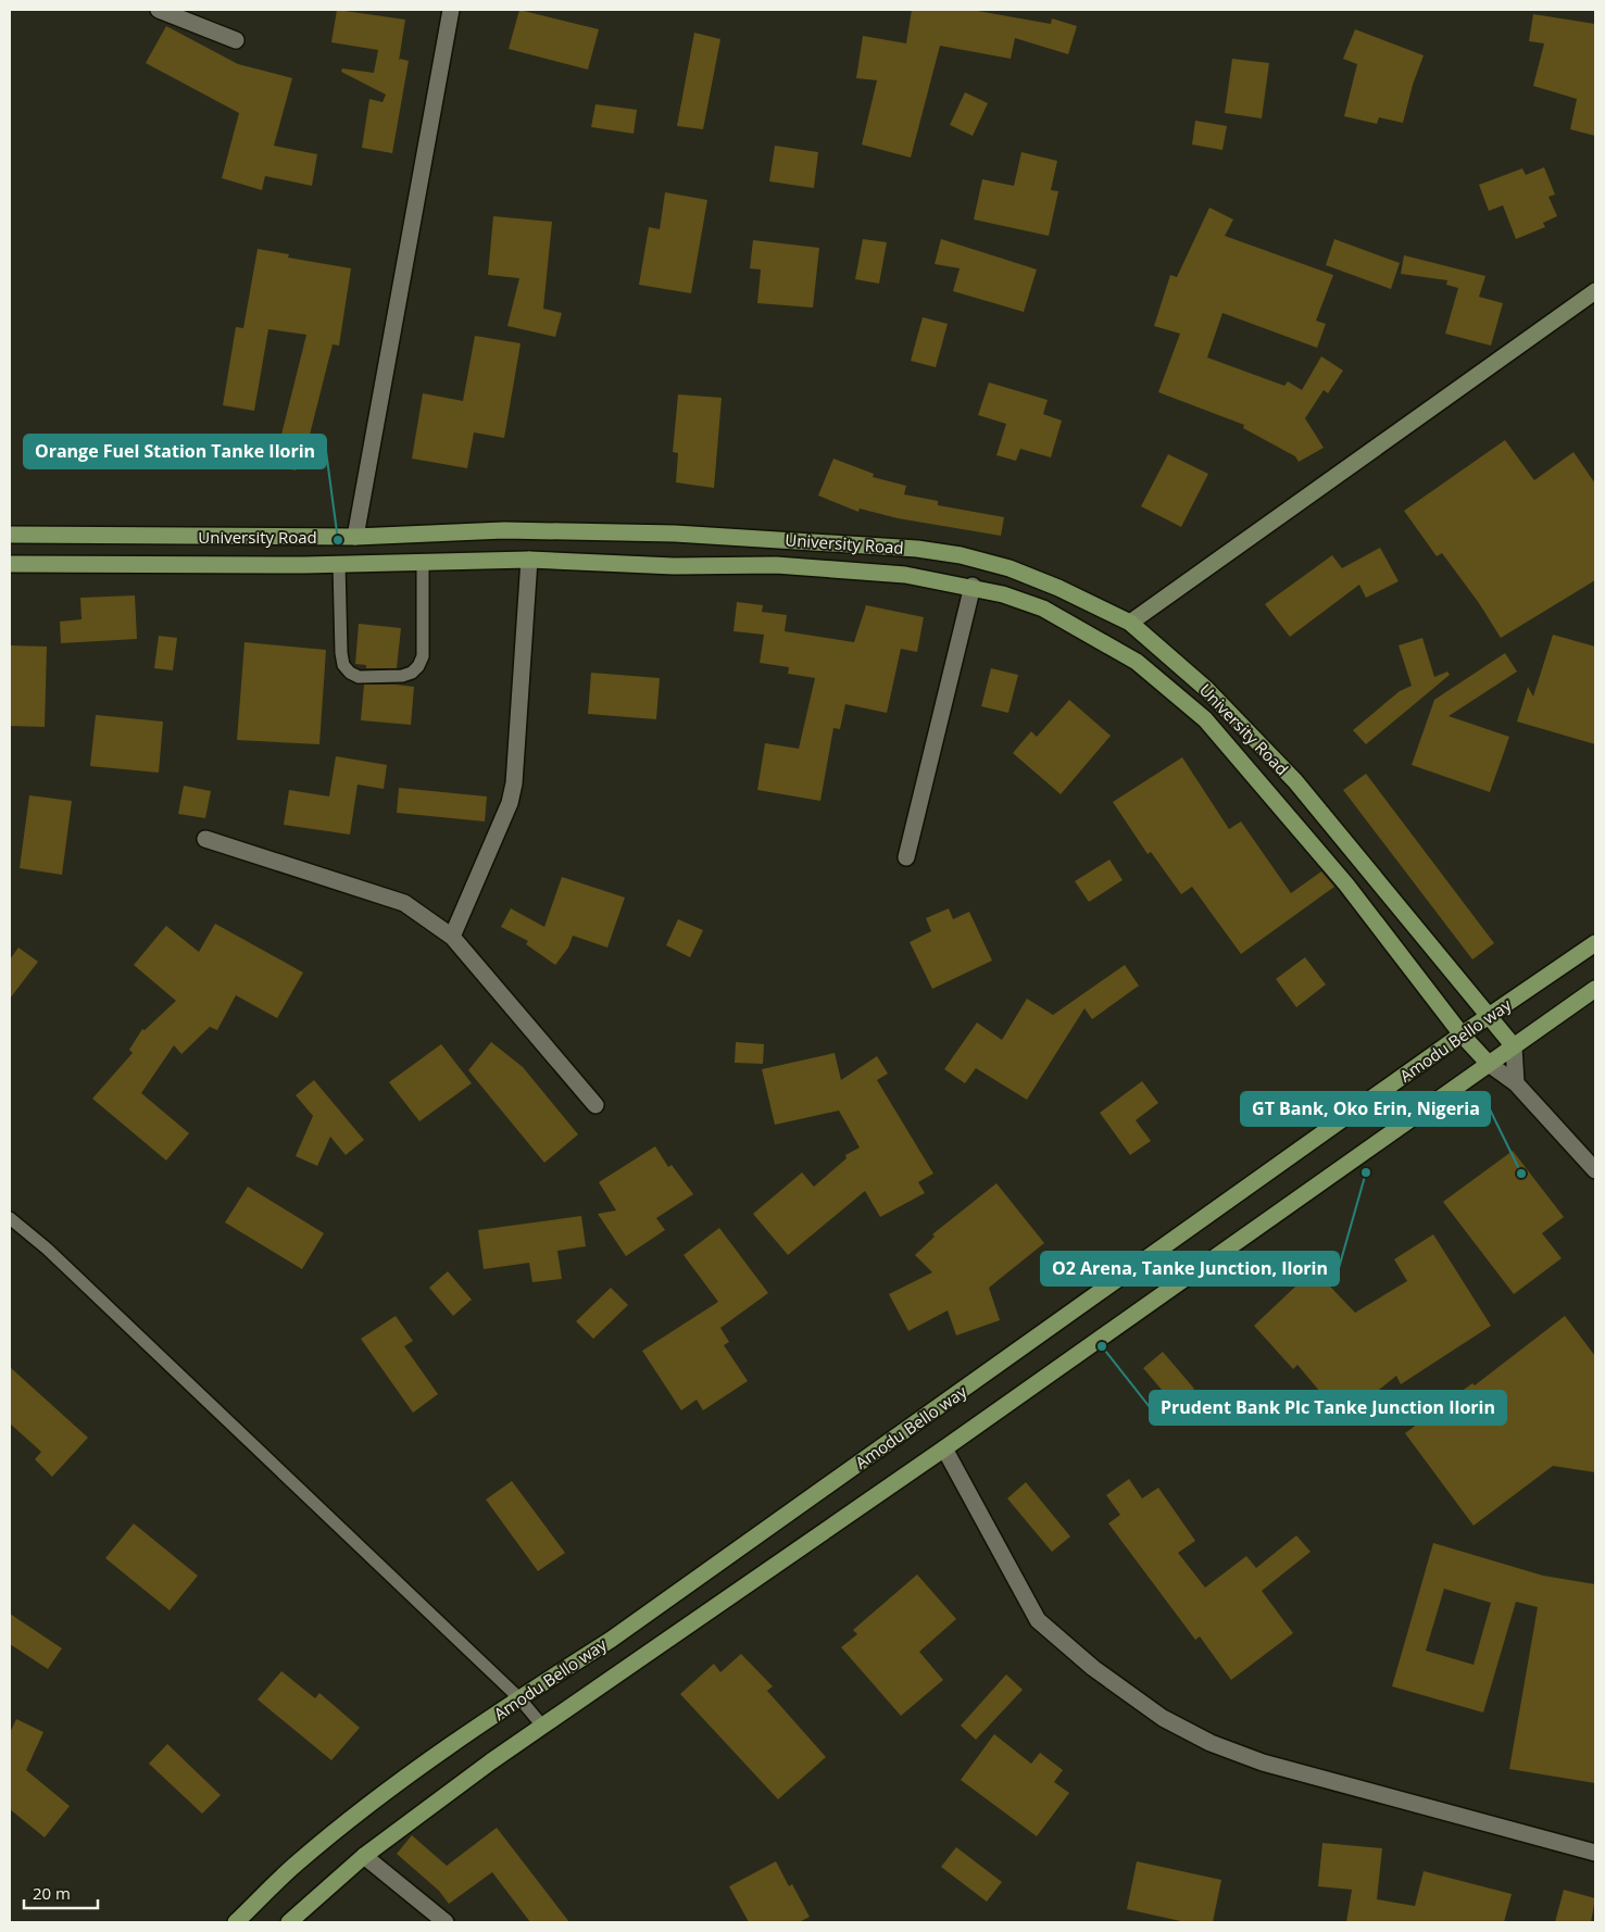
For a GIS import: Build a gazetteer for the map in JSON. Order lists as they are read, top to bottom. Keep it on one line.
{"streets":{"main road":["University Road","Amodu Bello way"]},"crossings":[["University Road","Amodu Bello way"]],"places":["Orange Fuel Station Tanke Ilorin","O2 Arena, Tanke Junction, Ilorin","GT Bank, Oko Erin, Nigeria","Prudent Bank Plc Tanke Junction Ilorin"],"scale_bar":"20 m"}
